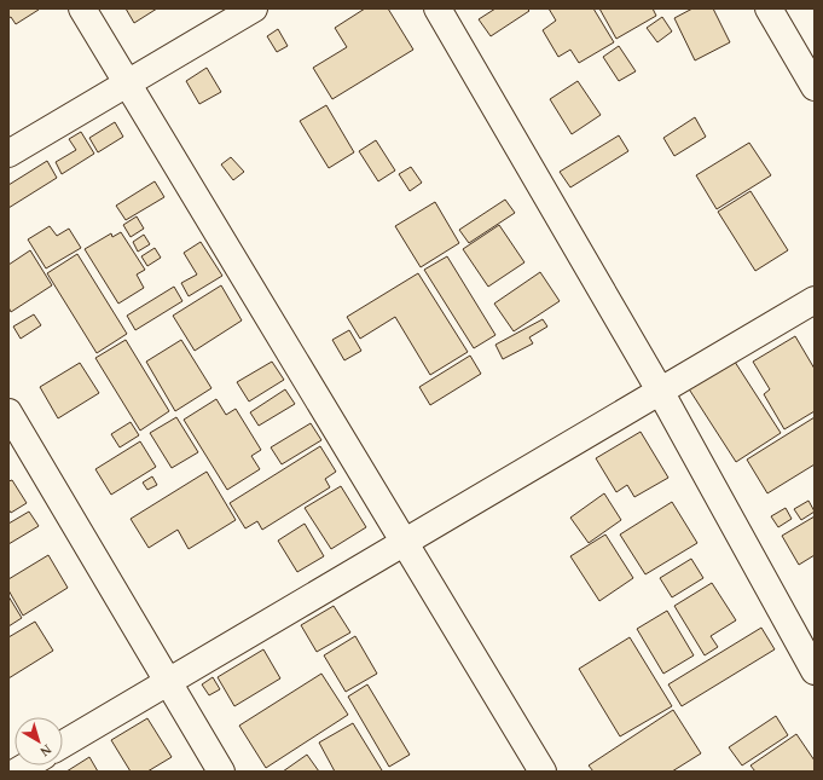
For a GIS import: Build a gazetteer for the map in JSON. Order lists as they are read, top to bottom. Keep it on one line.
{"north":"bottom right"}
